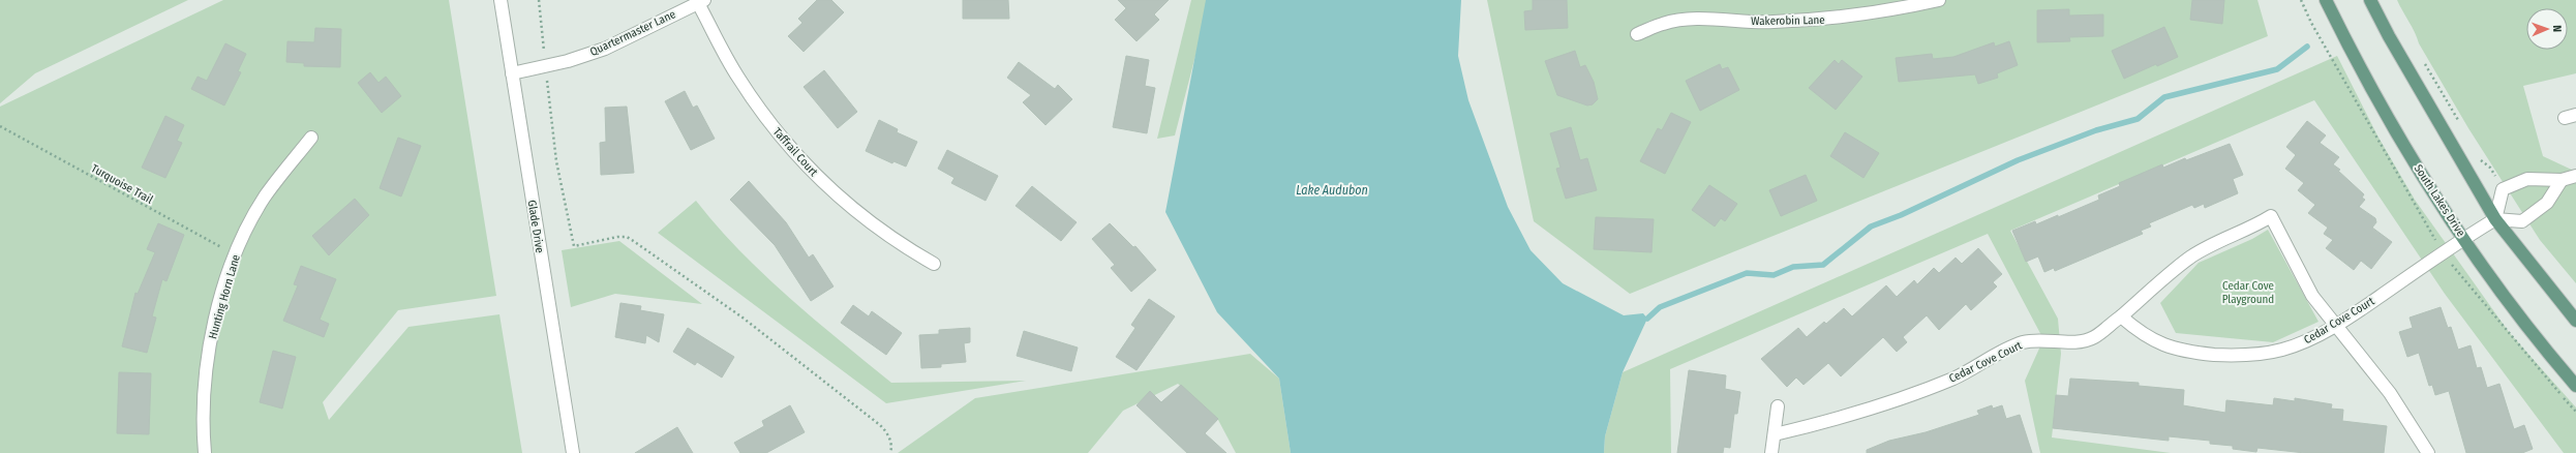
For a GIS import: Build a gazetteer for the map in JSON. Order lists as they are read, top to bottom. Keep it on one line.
{"streets":{"main road":["South Lakes Drive"],"street":["Wakerobin Lane","Quartermaster Lane","Taffrail Court","Glade Drive","Hunting Horn Lane","Cedar Cove Court"],"path":["Turquoise Trail"]},"crossings":[["Quartermaster Lane","Taffrail Court"],["Quartermaster Lane","Glade Drive"],["Turquoise Trail","Hunting Horn Lane"],["South Lakes Drive","Cedar Cove Court"]],"water":["Lake Audubon"],"parks":["Cedar Cove Playground"],"north":"right"}
